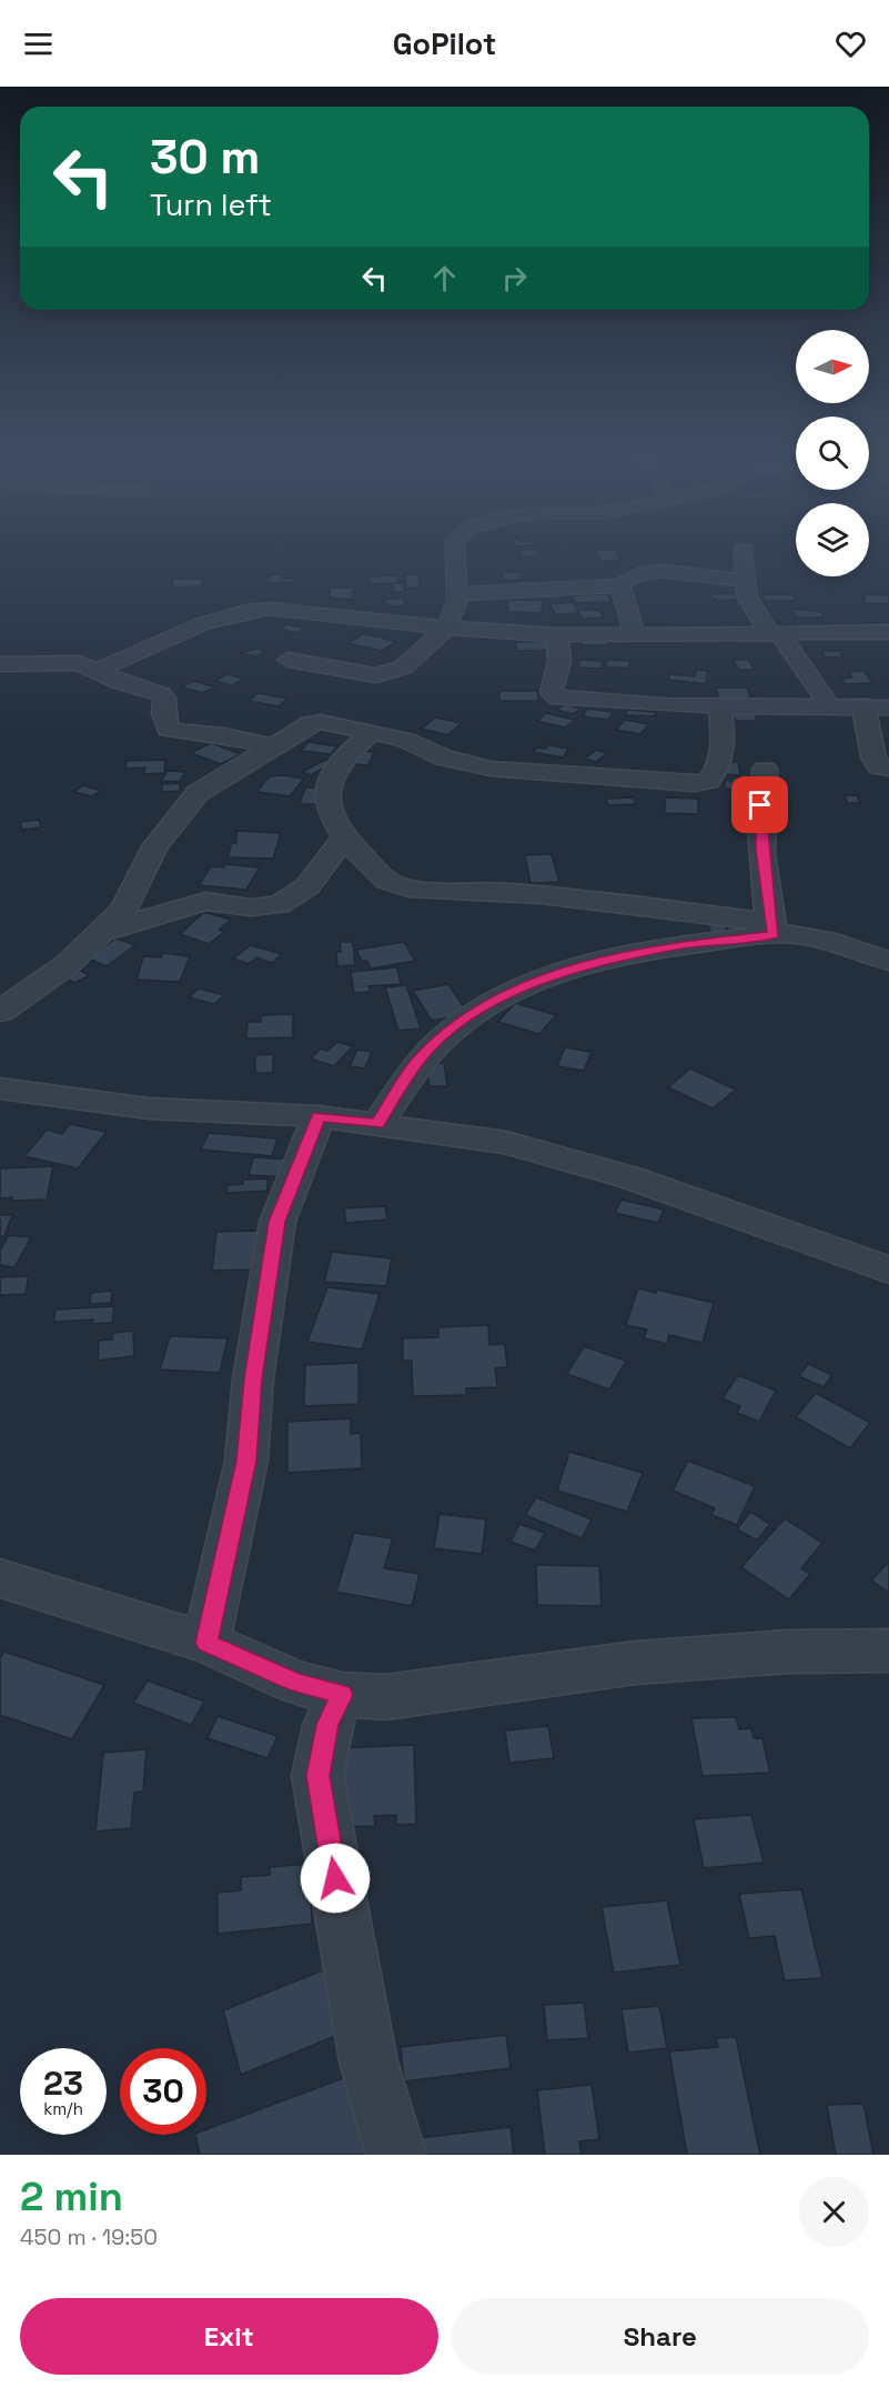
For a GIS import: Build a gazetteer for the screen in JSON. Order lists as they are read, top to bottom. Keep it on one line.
{"north":"right","page":{"header":"GoPilot","turn":["30 m","Turn left"],"speed":"23 km/h","limit":"30","heading":["2 min","450 m · 19:50"],"buttons":["Exit","Share"]}}
